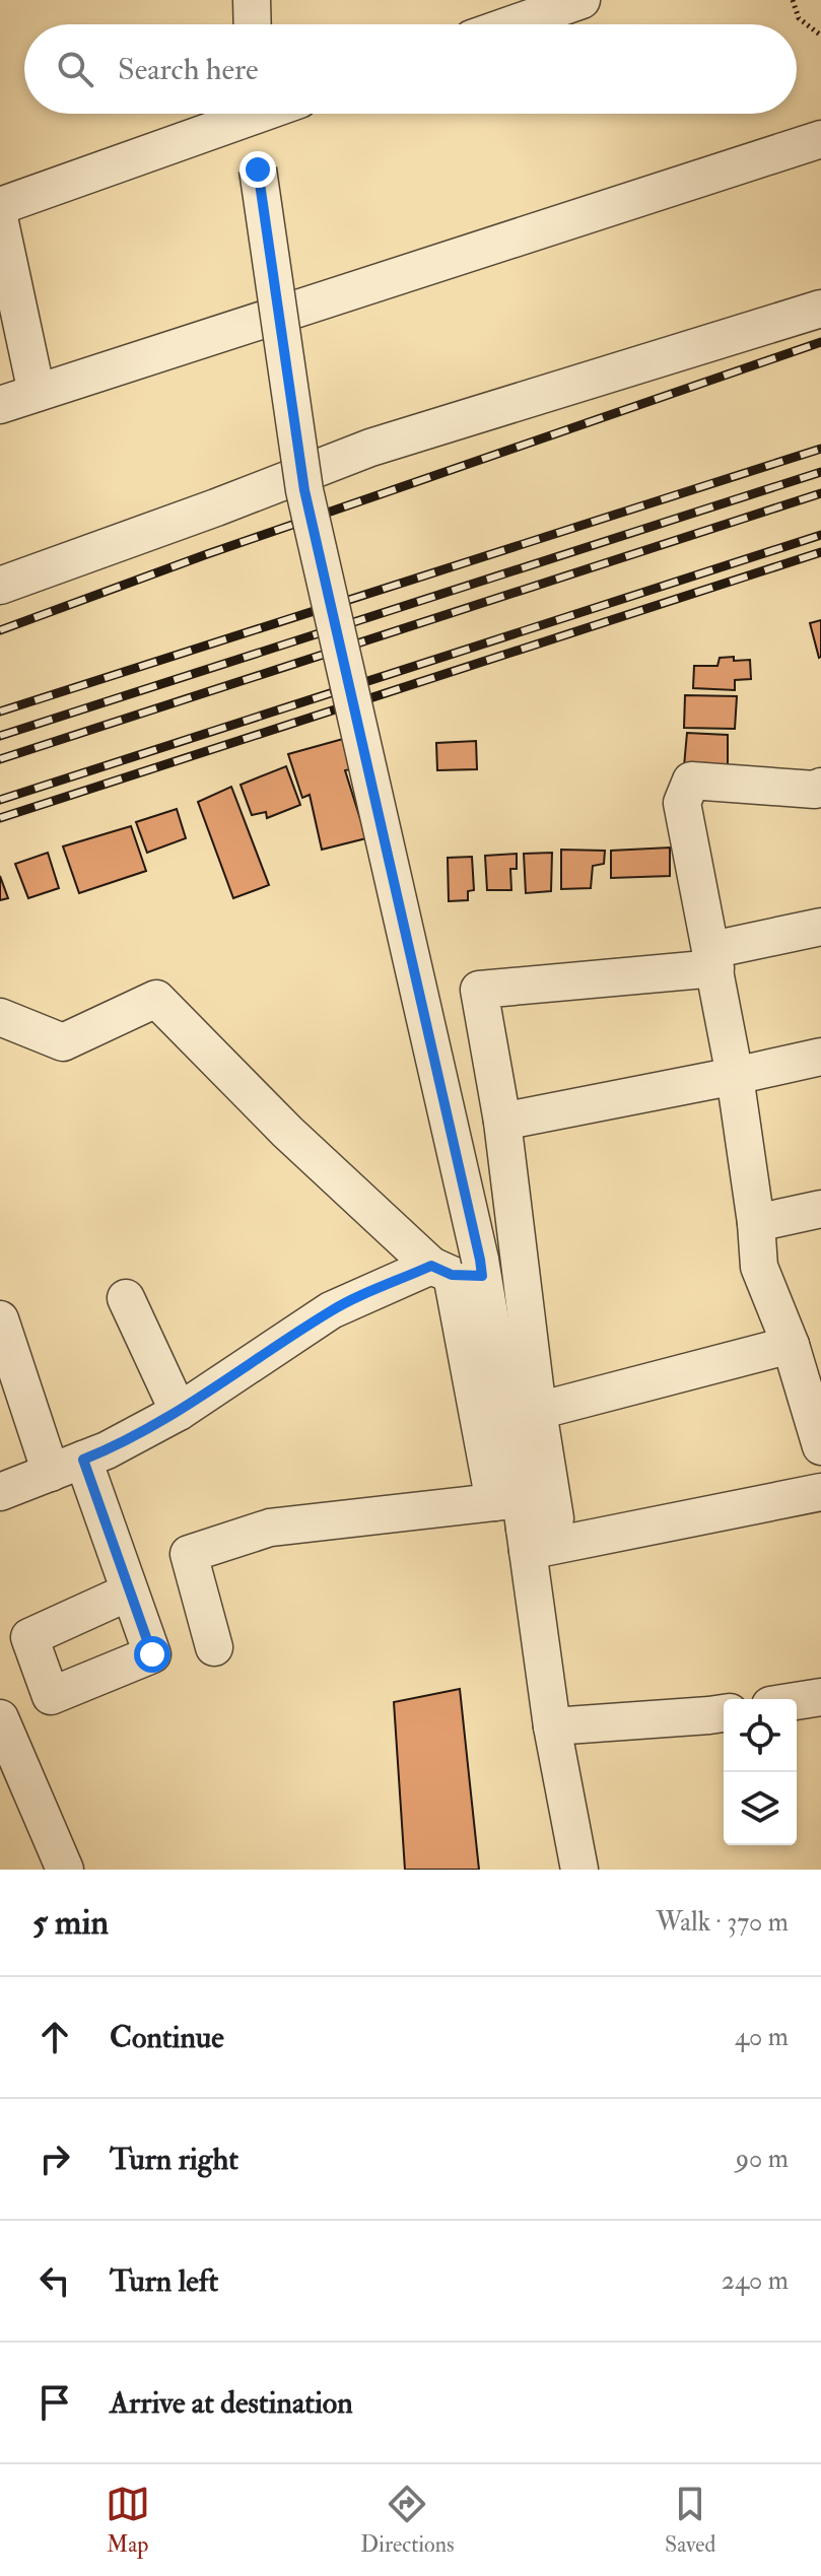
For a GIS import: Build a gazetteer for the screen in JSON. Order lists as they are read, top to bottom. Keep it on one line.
{"page":{"search":"Search here","heading":["5 min","Walk · 370 m"],"list":[["Continue","40 m"],["Turn right","90 m"],["Turn left","240 m"],"Arrive at destination"],"nav":["Map","Directions","Saved"]}}
